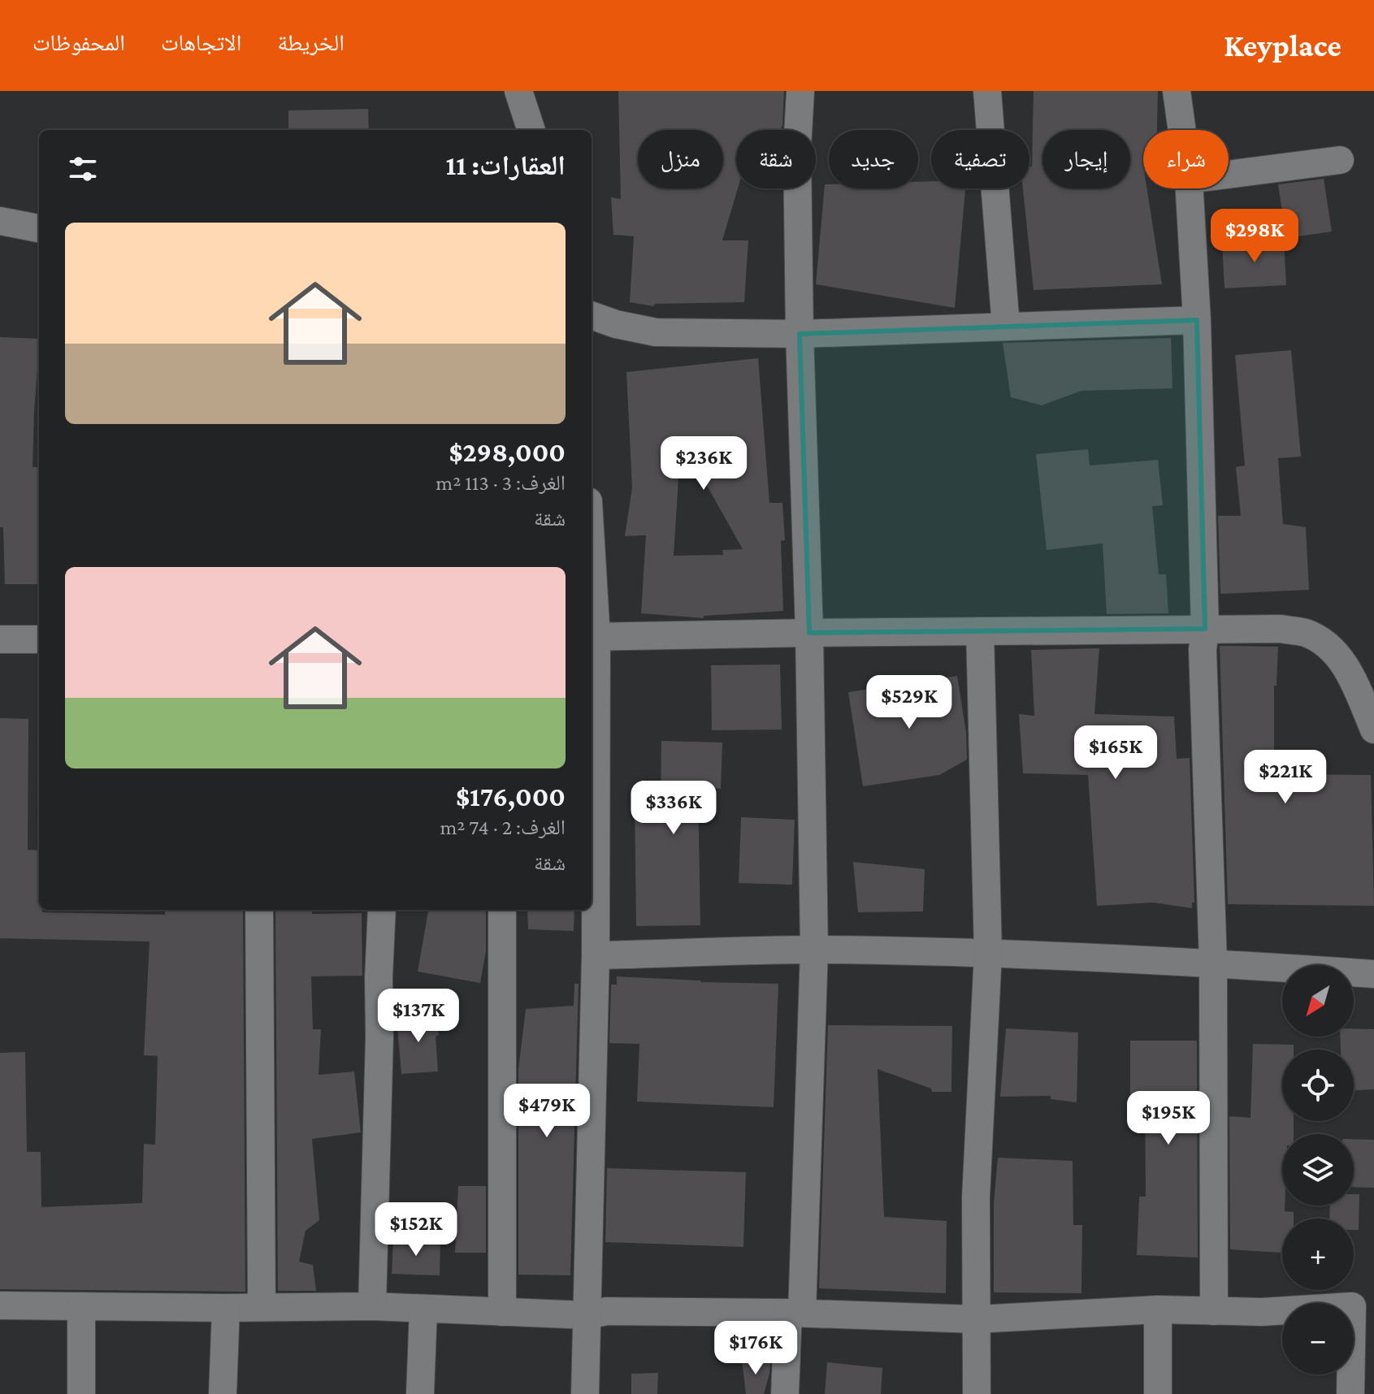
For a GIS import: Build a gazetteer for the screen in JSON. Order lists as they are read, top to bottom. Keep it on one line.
{"north":"bottom left","page":{"header":"Keyplace","nav":["الخريطة","الاتجاهات","المحفوظات"],"chip":["شراء","إيجار","تصفية","جديد","شقة","منزل"],"heading":"العقارات: 11","list":[{"name":"$298,000","note":"الغرف: 3 · 113 m² · شقة"},{"name":"$176,000","note":"الغرف: 2 · 74 m² · شقة"}],"price":["$298K","$236K","$529K","$165K","$221K","$336K","$137K","$479K","$195K","$152K","$176K"],"map_buttons":["+","−"]}}
